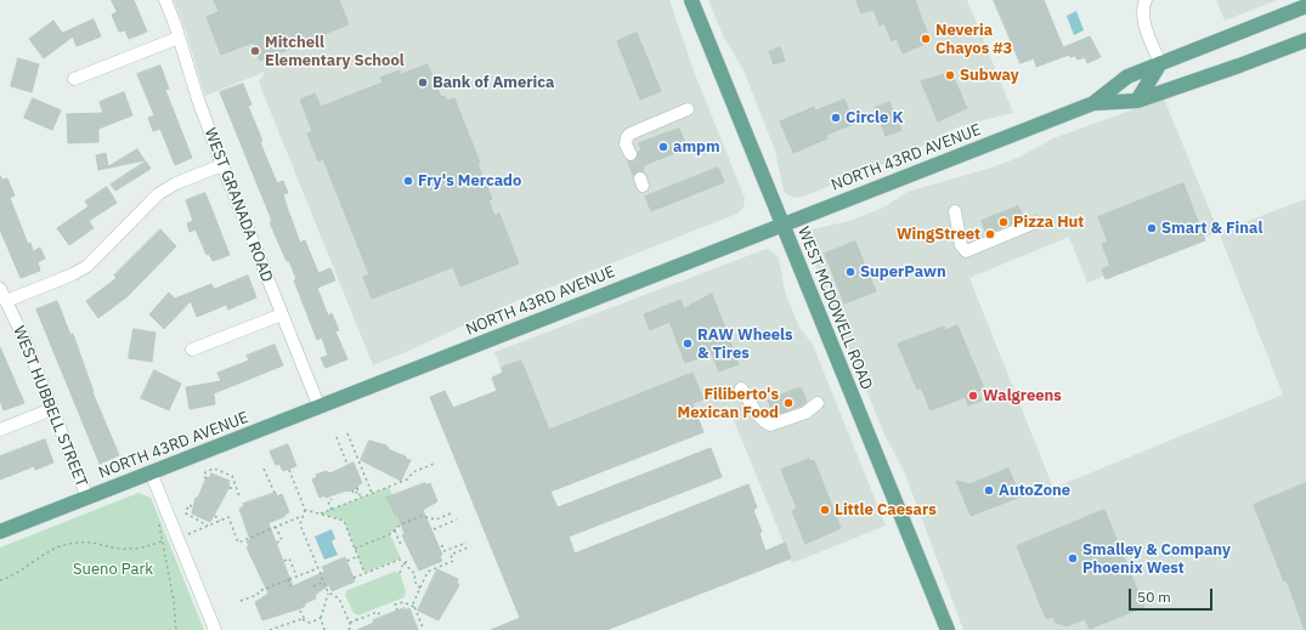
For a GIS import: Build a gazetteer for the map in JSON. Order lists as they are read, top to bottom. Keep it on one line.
{"streets":{"main road":["NORTH 43RD AVENUE","WEST MCDOWELL ROAD"],"street":["WEST GRANADA ROAD","WEST HUBBELL STREET"]},"crossings":[["NORTH 43RD AVENUE","WEST GRANADA ROAD"],["NORTH 43RD AVENUE","WEST MCDOWELL ROAD"],["NORTH 43RD AVENUE","WEST HUBBELL STREET"]],"parks":["Sueno Park"],"places":["Neveria Chayos #3","Mitchell Elementary School","Subway","Bank of America","Circle K","ampm","Fry's Mercado","Pizza Hut","Smart & Final","WingStreet","SuperPawn","RAW Wheels & Tires","Walgreens","Filiberto's Mexican Food","AutoZone","Little Caesars","Smalley & Company Phoenix West"],"scale_bar":"50 m"}
